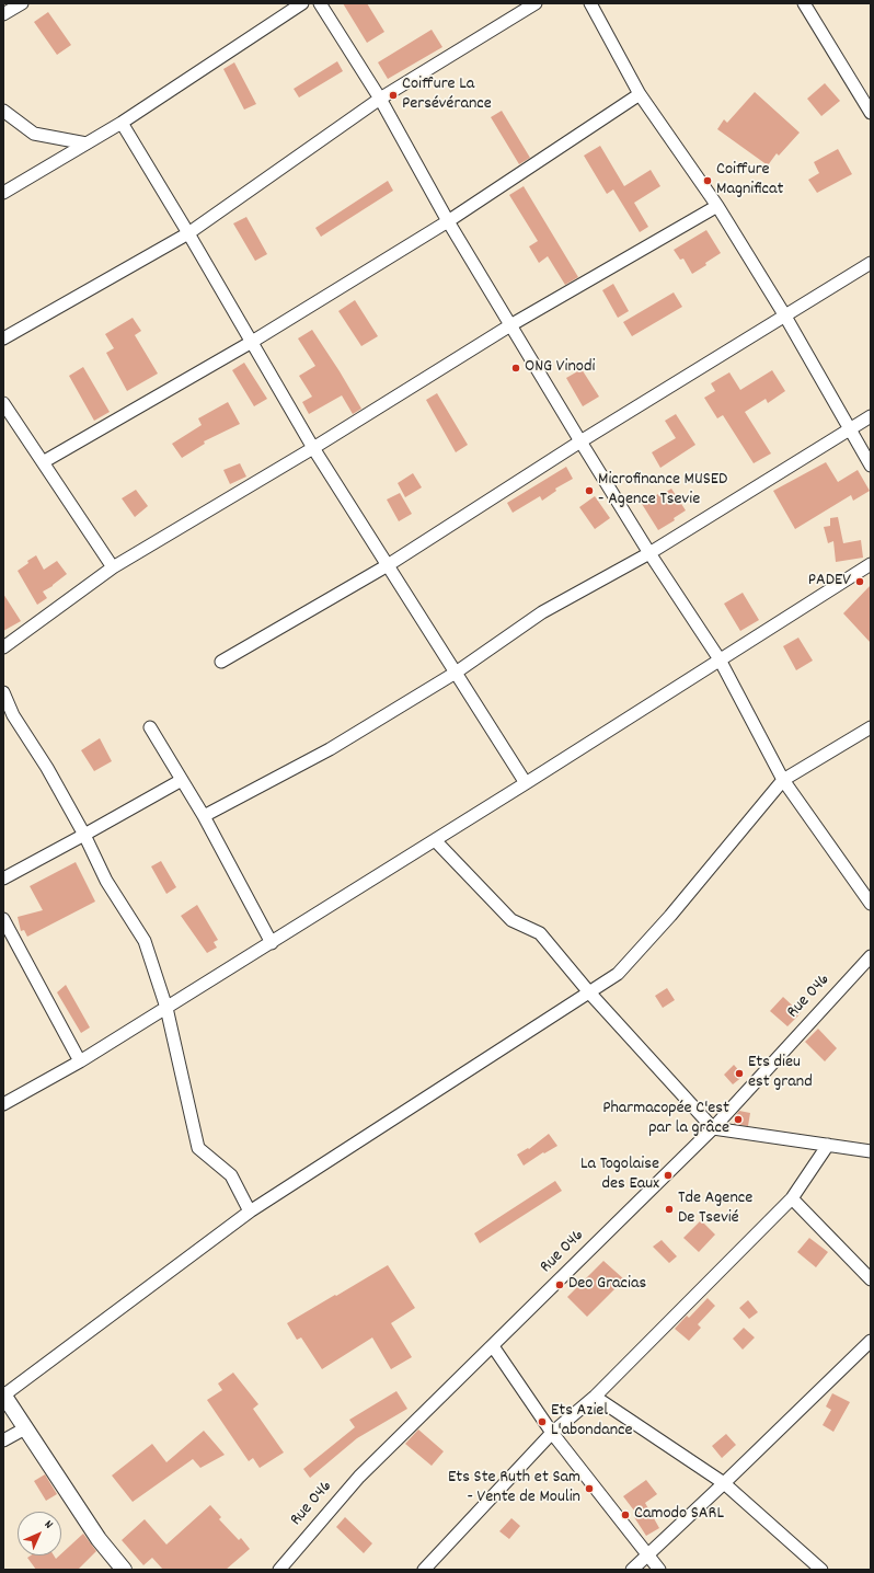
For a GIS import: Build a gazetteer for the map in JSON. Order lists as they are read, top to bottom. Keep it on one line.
{"streets":{"street":["Rue 046"]},"places":["Coiffure La Persévérance","Coiffure Magnificat","ONG Vinodi","Microfinance MUSED - Agence Tsevie","PADEV","Ets dieu est grand","Pharmacopée C'est par la grâce","La Togolaise des Eaux","Tde Agence De Tsevié","Deo Gracias","Ets Aziel L'abondance","Ets Ste Ruth et Sam - Vente de Moulin","Camodo SARL"],"north":"top right"}
